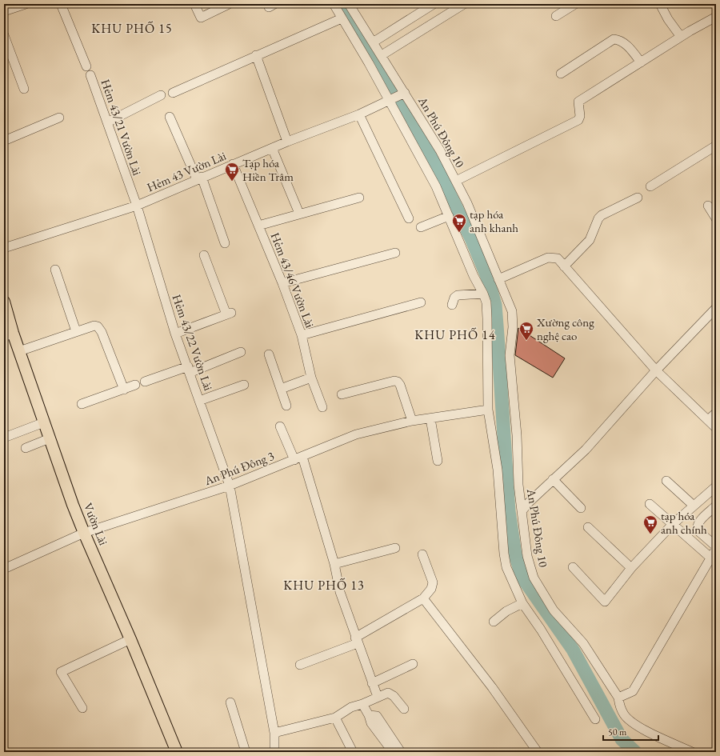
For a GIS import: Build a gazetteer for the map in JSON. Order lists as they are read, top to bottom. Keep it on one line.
{"streets":{"main road":["Vườn Lài"],"street":["Hẻm 43/21 Vườn Lài","An Phú Đông 10","Hẻm 43 Vườn Lài","Hẻm 43/46 Vườn Lài","Hẻm 43/22 Vườn Lài","An Phú Đông 3"]},"crossings":[["Hẻm 43/21 Vườn Lài","Hẻm 43 Vườn Lài"],["Hẻm 43/21 Vườn Lài","Hẻm 43/22 Vườn Lài"],["An Phú Đông 10","Hẻm 43 Vườn Lài"],["Hẻm 43 Vườn Lài","Hẻm 43/46 Vườn Lài"],["Hẻm 43 Vườn Lài","Hẻm 43/22 Vườn Lài"],["Hẻm 43/22 Vườn Lài","An Phú Đông 3"],["An Phú Đông 3","Vườn Lài"]],"districts":["KHU PHỐ 15","KHU PHỐ 14","KHU PHỐ 13"],"places":{"supermarket":["Tạp hóa Hiền Trâm","tạp hóa anh khanh","Xường công nghệ cao","tạp hóa anh chính"]},"scale_bar":"50 m"}
